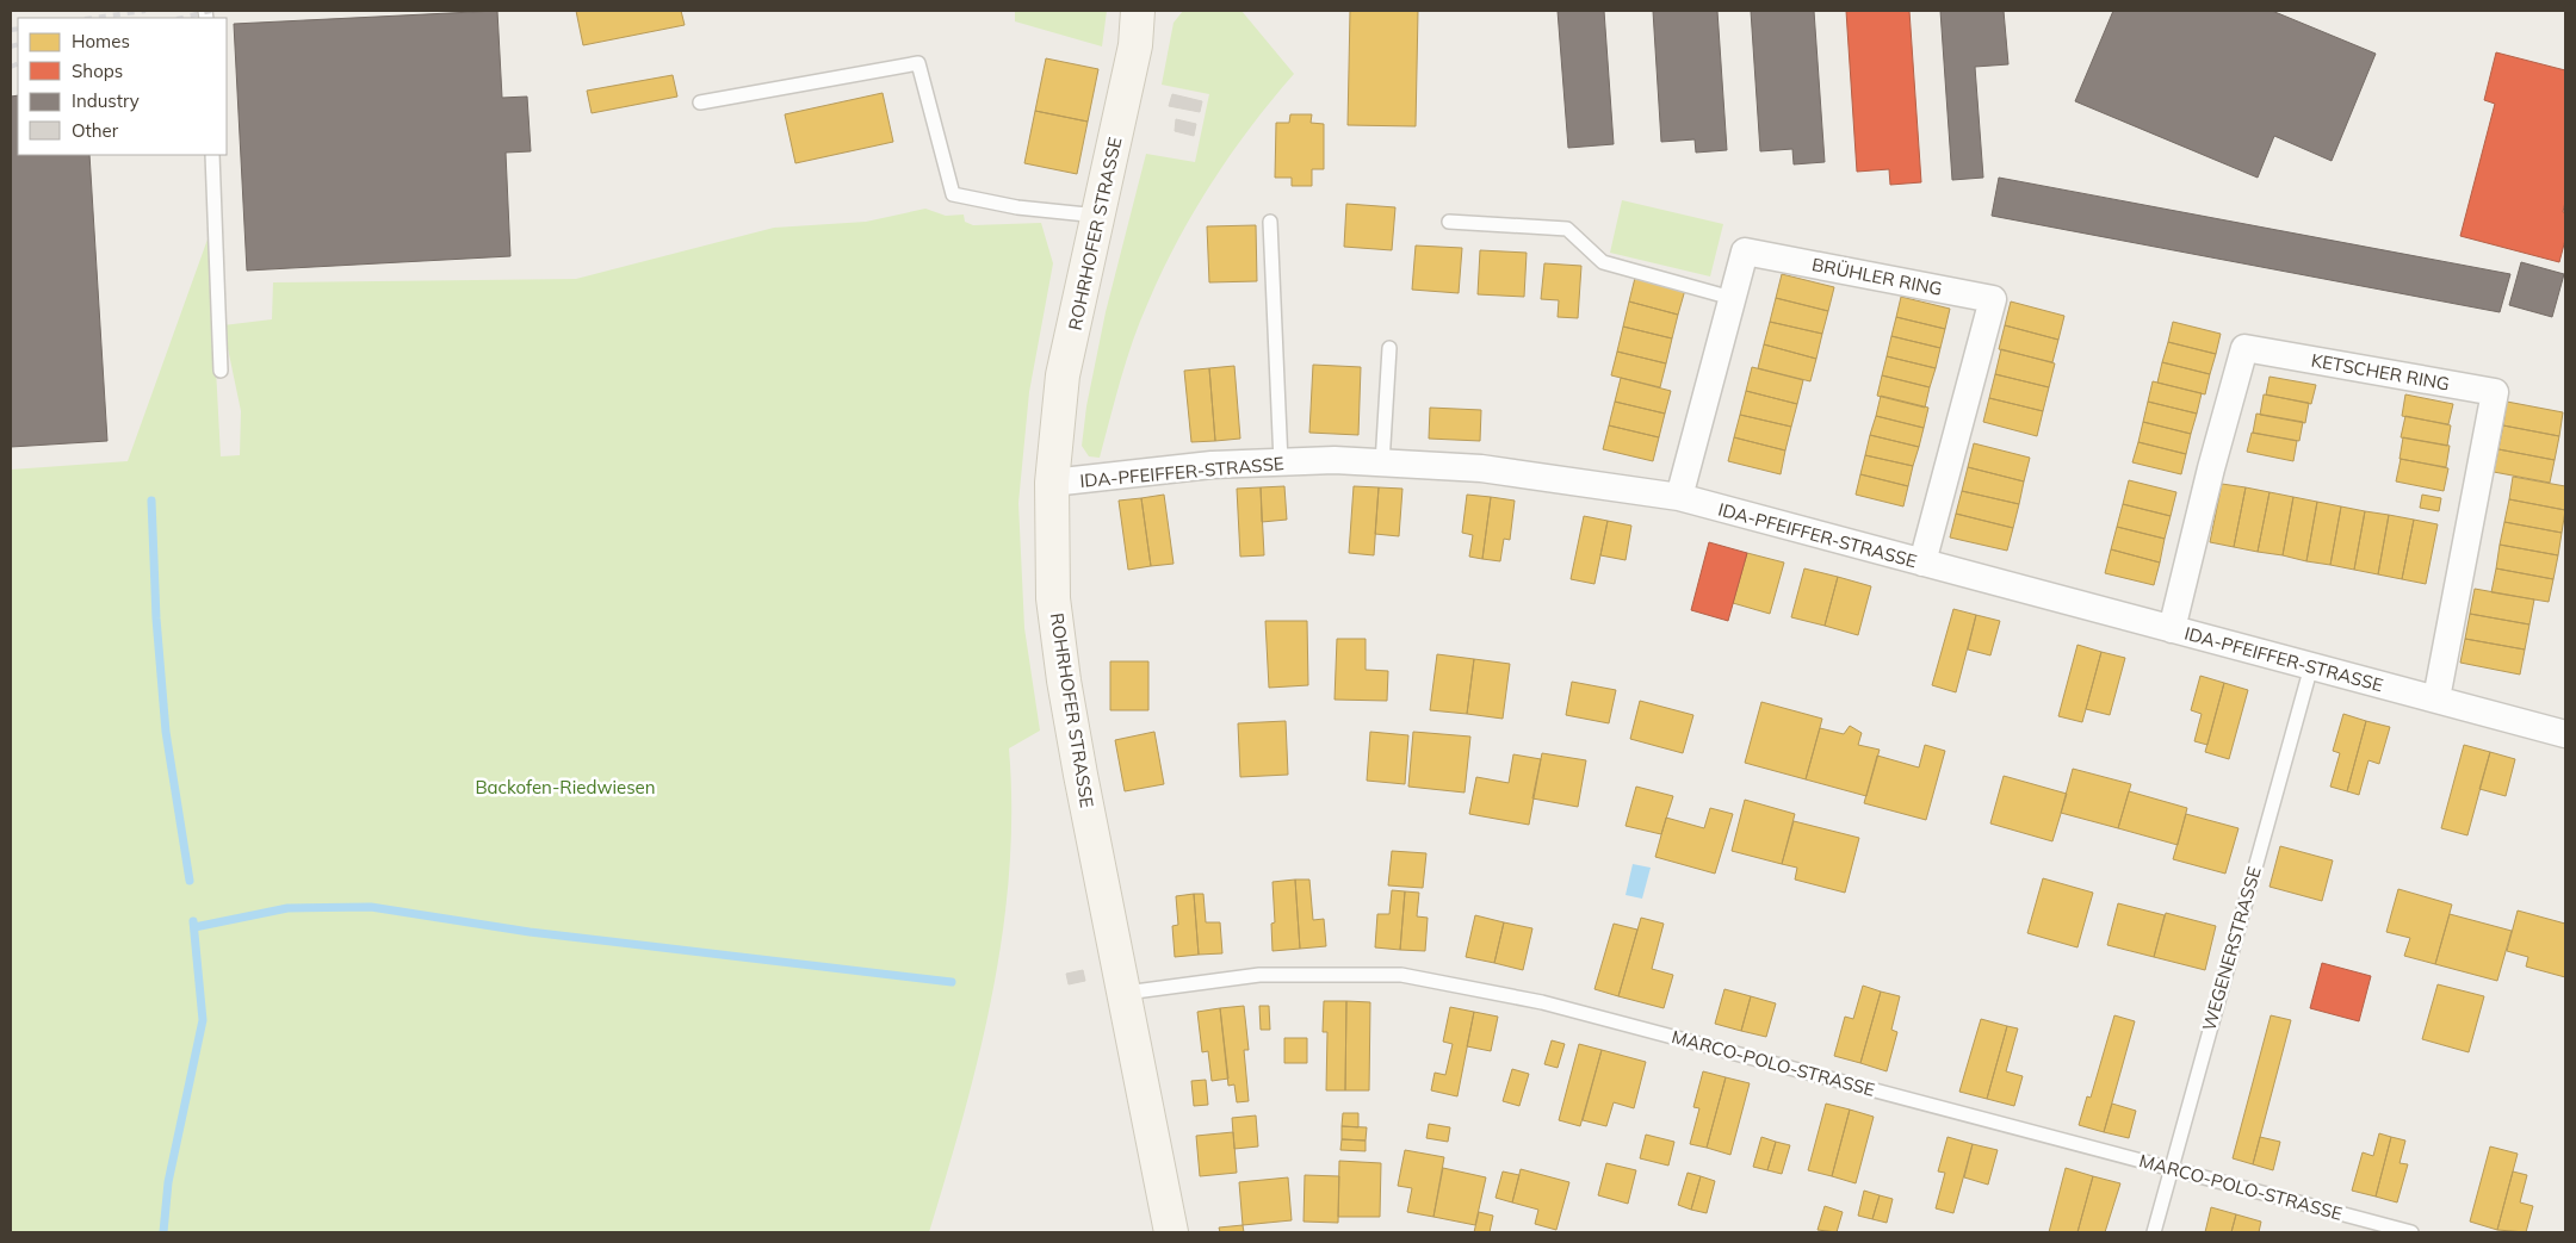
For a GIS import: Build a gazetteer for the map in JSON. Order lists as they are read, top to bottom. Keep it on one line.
{"streets":{"main road":["ROHRHOFER STRASSE"],"street":["BRÜHLER RING","KETSCHER RING","IDA-PFEIFFER-STRASSE"],"lane":["WEGENERSTRASSE","MARCO-POLO-STRASSE"]},"crossings":[["ROHRHOFER STRASSE","IDA-PFEIFFER-STRASSE"],["ROHRHOFER STRASSE","MARCO-POLO-STRASSE"],["BRÜHLER RING","IDA-PFEIFFER-STRASSE"],["KETSCHER RING","IDA-PFEIFFER-STRASSE"],["IDA-PFEIFFER-STRASSE","WEGENERSTRASSE"],["WEGENERSTRASSE","MARCO-POLO-STRASSE"]],"parks":["Backofen-Riedwiesen"],"legend":["Homes","Shops","Industry","Other"]}
